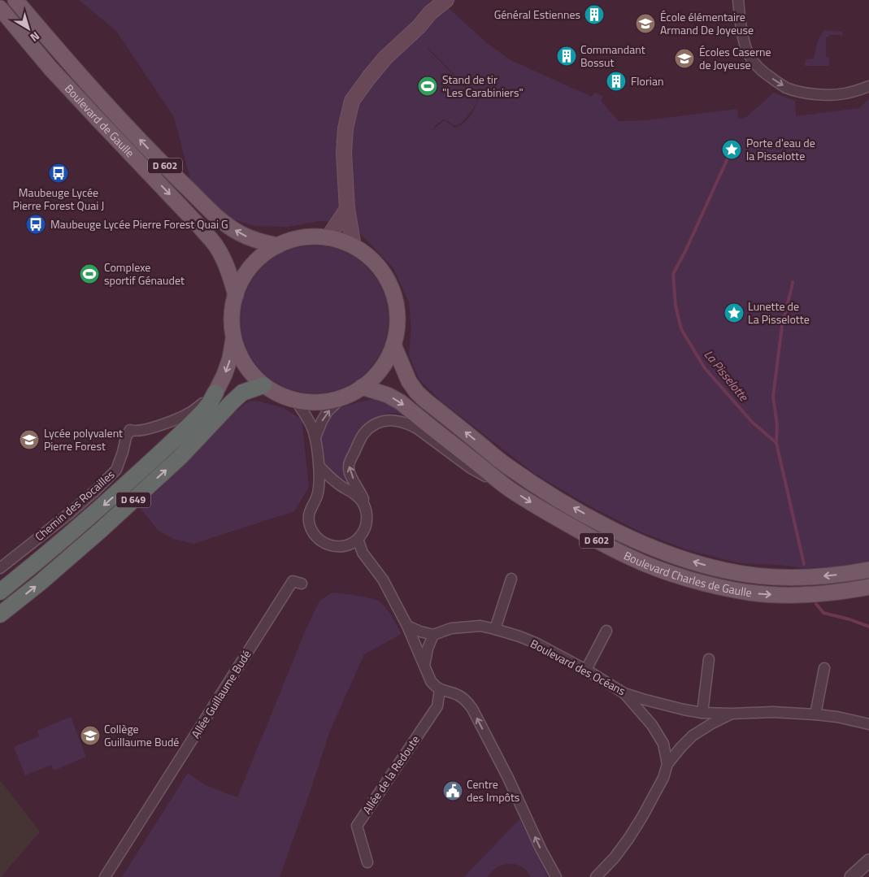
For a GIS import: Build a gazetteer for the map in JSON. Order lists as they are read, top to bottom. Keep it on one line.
{"streets":{"highway":["D 649"],"main road":["Boulevard de Gaulle","D 602","Boulevard Charles de Gaulle"],"street":["Chemin des Rocailles","Boulevard des Océans","Allée Guillaume Budé","Allée de la Redoute"]},"crossings":[["D 649","Chemin des Rocailles"]],"water":["La Pisselotte"],"places":{"building":["Général Estiennes","Commandant Bossut","Florian"],"school or university":["École élémentaire Armand De Joyeuse","Écoles Caserne de Joyeuse","Lycée polyvalent Pierre Forest","Collège Guillaume Budé"],"sports":["Stand de tir \"Les Carabiniers\"","Complexe sportif Génaudet"],"place":["Porte d'eau de la Pisselotte","Lunette de La Pisselotte"],"bus stop":["Maubeuge Lycée Pierre Forest Quai J","Maubeuge Lycée Pierre Forest Quai G"],"public building":["Centre des Impôts"]},"north":"bottom right"}
